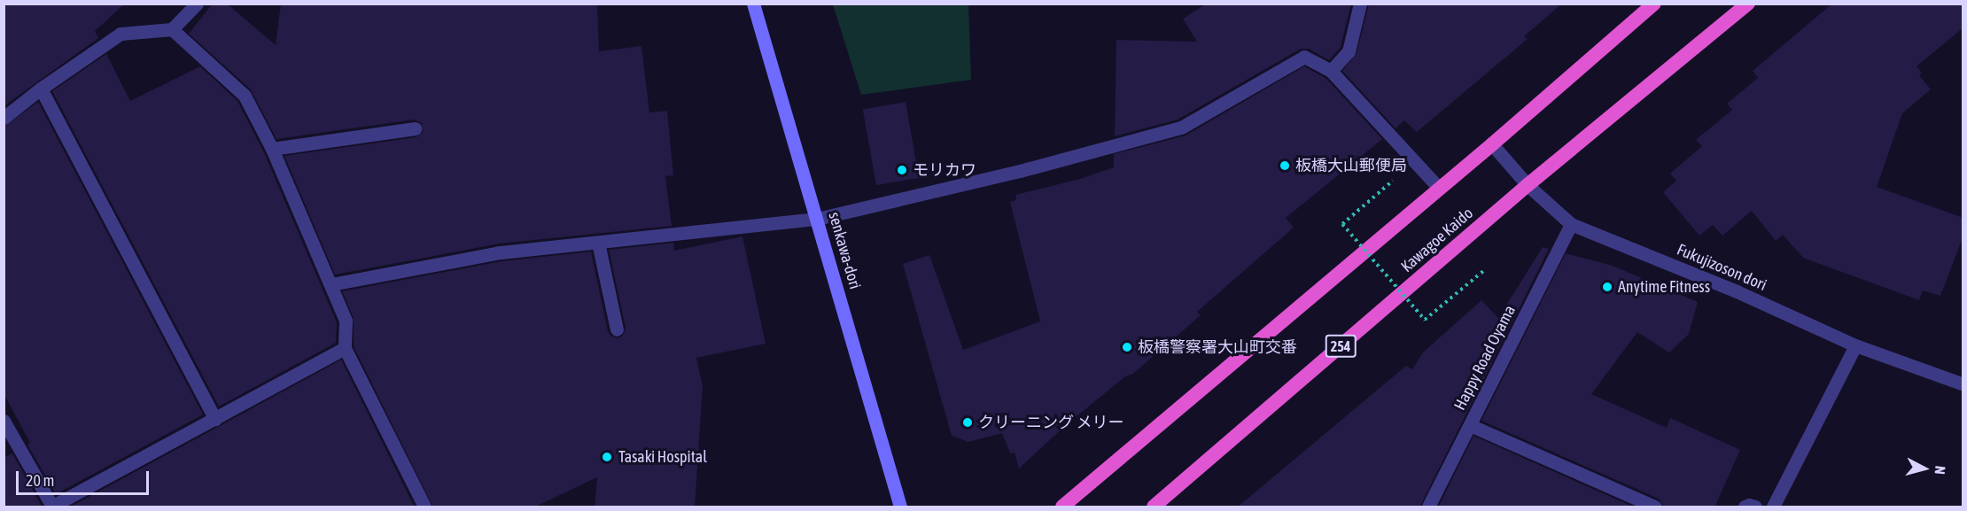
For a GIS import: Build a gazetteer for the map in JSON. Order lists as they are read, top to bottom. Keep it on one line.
{"streets":{"highway":["Kawagoe Kaido","254"],"main road":["senkawa-dori"],"street":["Fukujizoson dori","Happy Road Oyama"]},"crossings":[["Kawagoe Kaido","Fukujizoson dori"],["Fukujizoson dori","Happy Road Oyama"]],"places":["板橋大山郵便局","モリカワ","Anytime Fitness","板橋警察署大山町交番","クリーニング メリー","Tasaki Hospital"],"scale_bar":"20 m","north":"right"}
